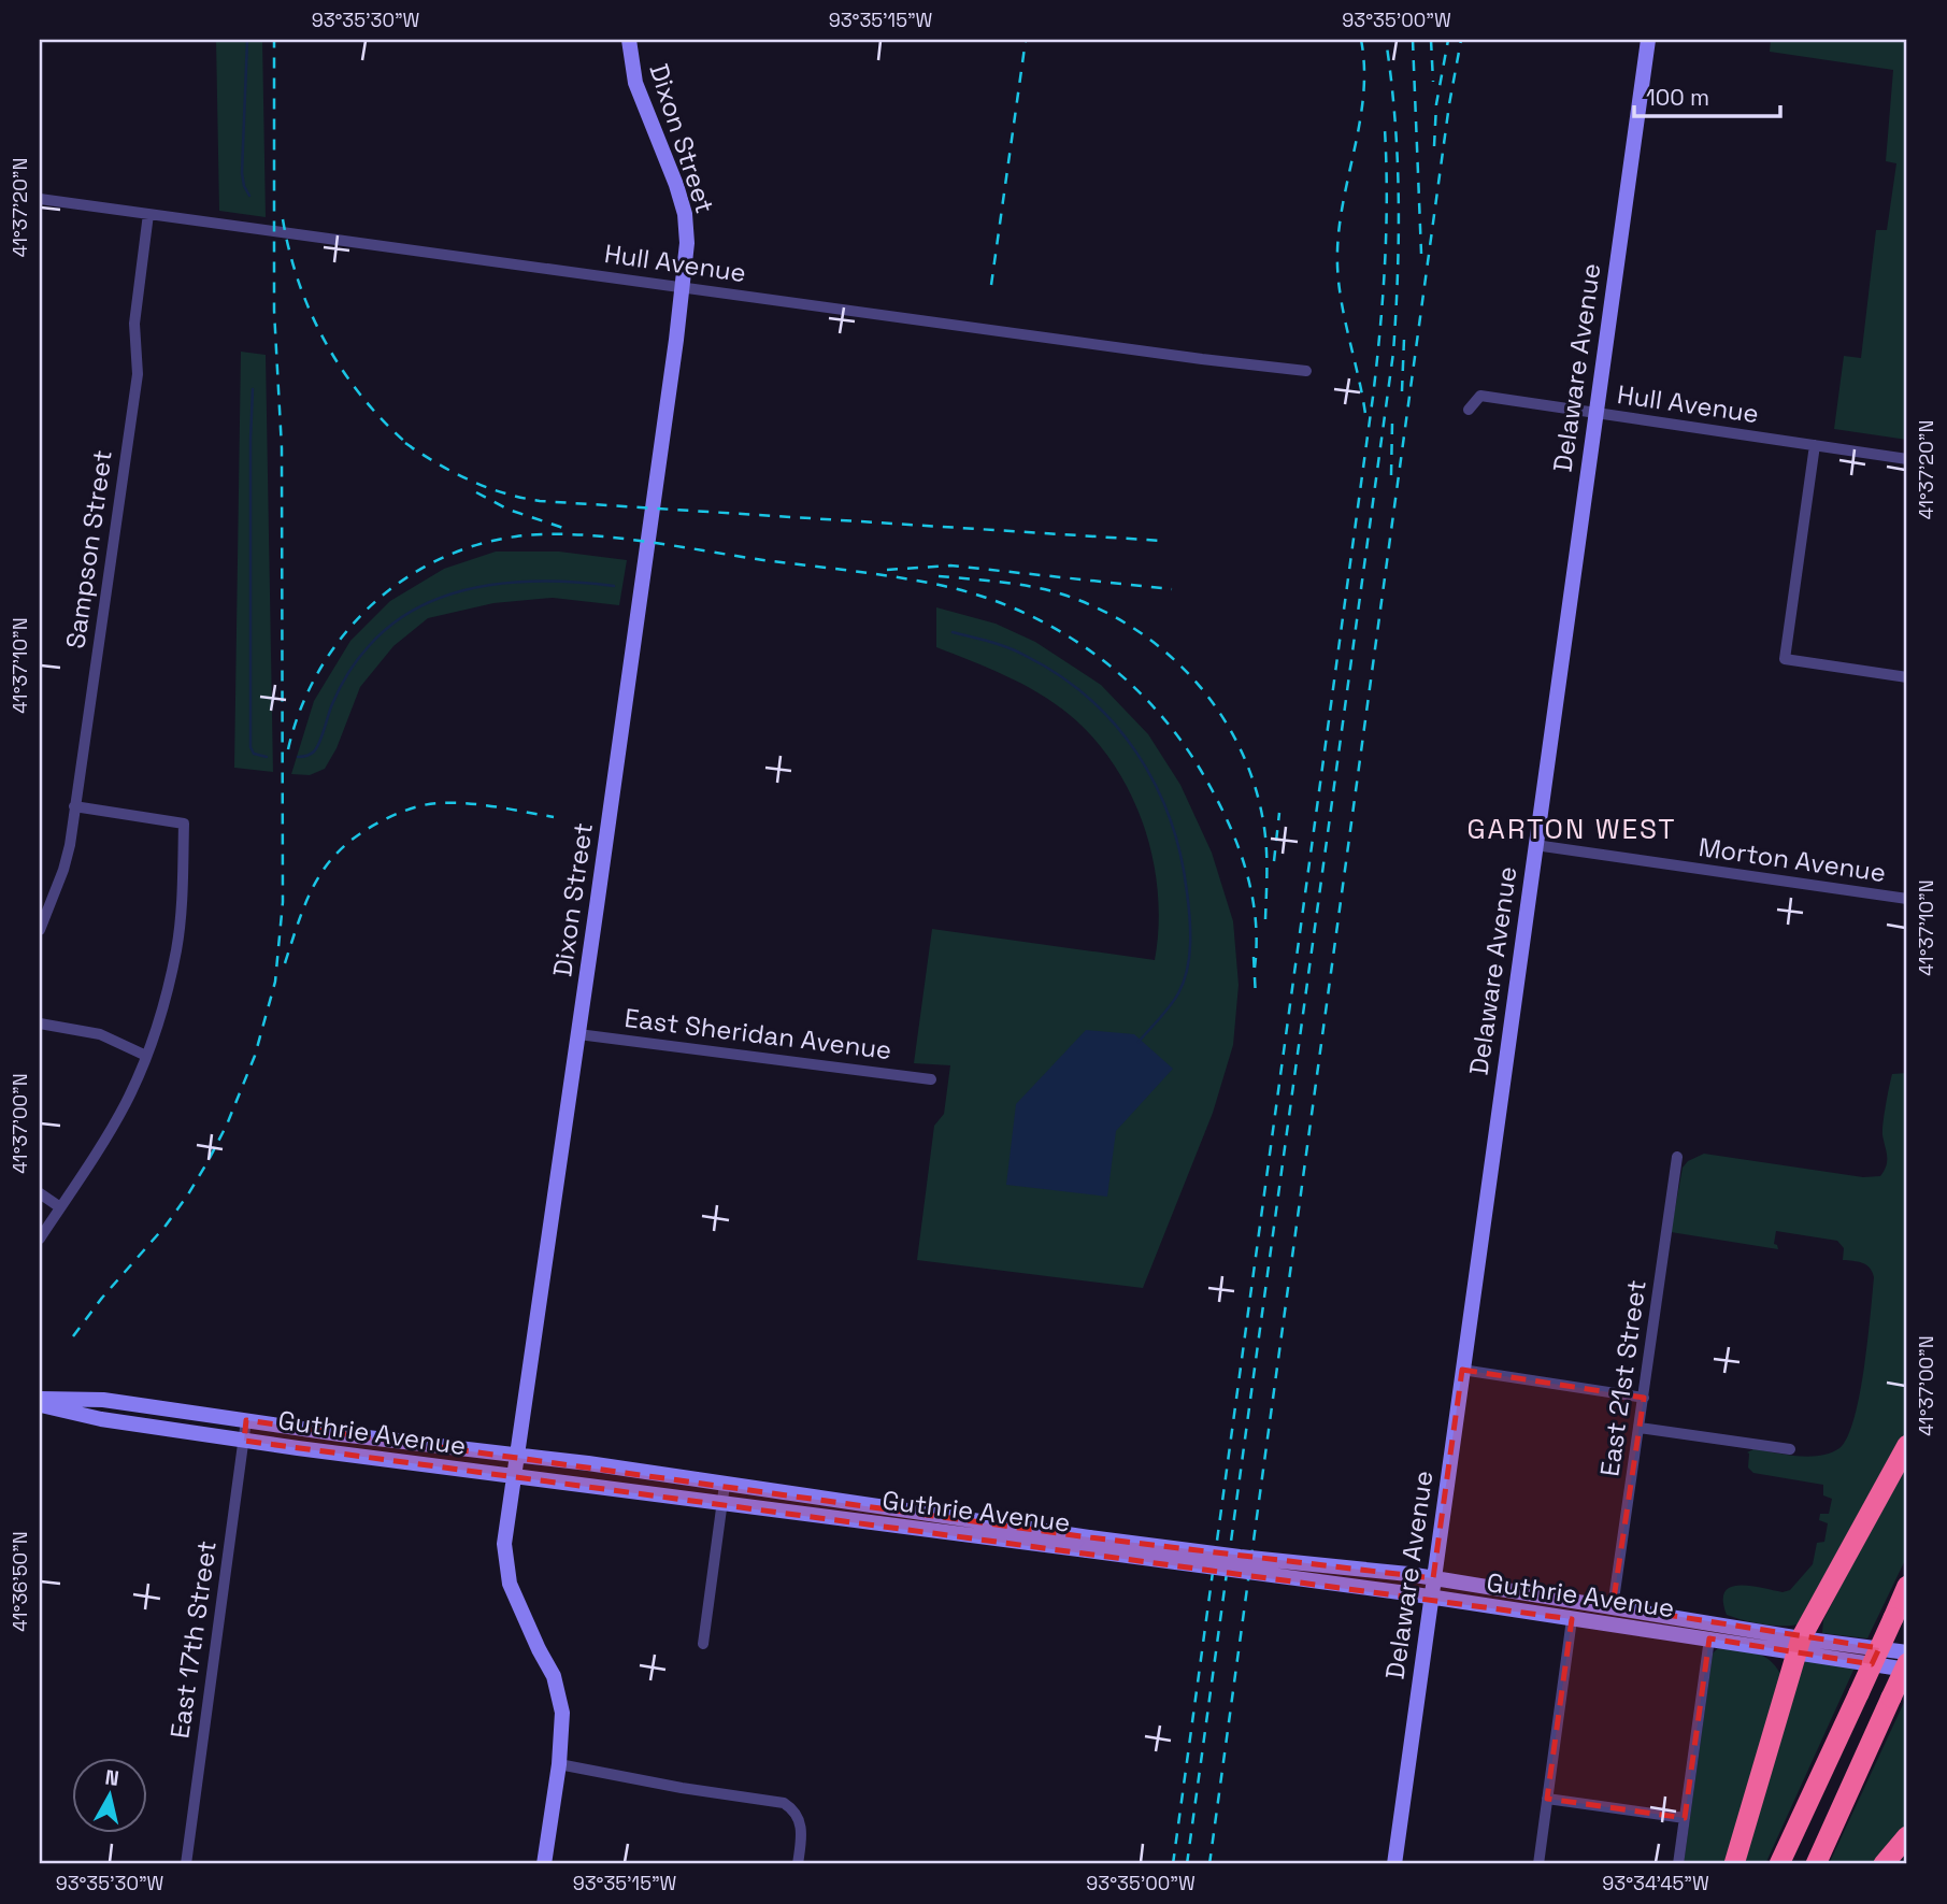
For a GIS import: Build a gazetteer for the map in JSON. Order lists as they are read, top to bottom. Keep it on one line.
{"streets":{"main road":["Dixon Street","Delaware Avenue","Guthrie Avenue"],"street":["Hull Avenue","Sampson Street","Morton Avenue","East Sheridan Avenue","East 21st Street","East 17th Street"]},"crossings":[["Dixon Street","Hull Avenue"],["Dixon Street","East Sheridan Avenue"],["Dixon Street","Guthrie Avenue"],["Hull Avenue","Delaware Avenue"],["Hull Avenue","Sampson Street"],["Delaware Avenue","Morton Avenue"],["Delaware Avenue","Guthrie Avenue"],["East 21st Street","Guthrie Avenue"],["Guthrie Avenue","East 17th Street"]],"districts":["GARTON WEST"],"scale_bar":"100 m","north":"top","coordinates":["93°35'30\"W","93°35'15\"W","93°35'00\"W","41°37'20\"N","41°37'10\"N","41°37'00\"N","41°36'50\"N","93°34'45\"W"]}
